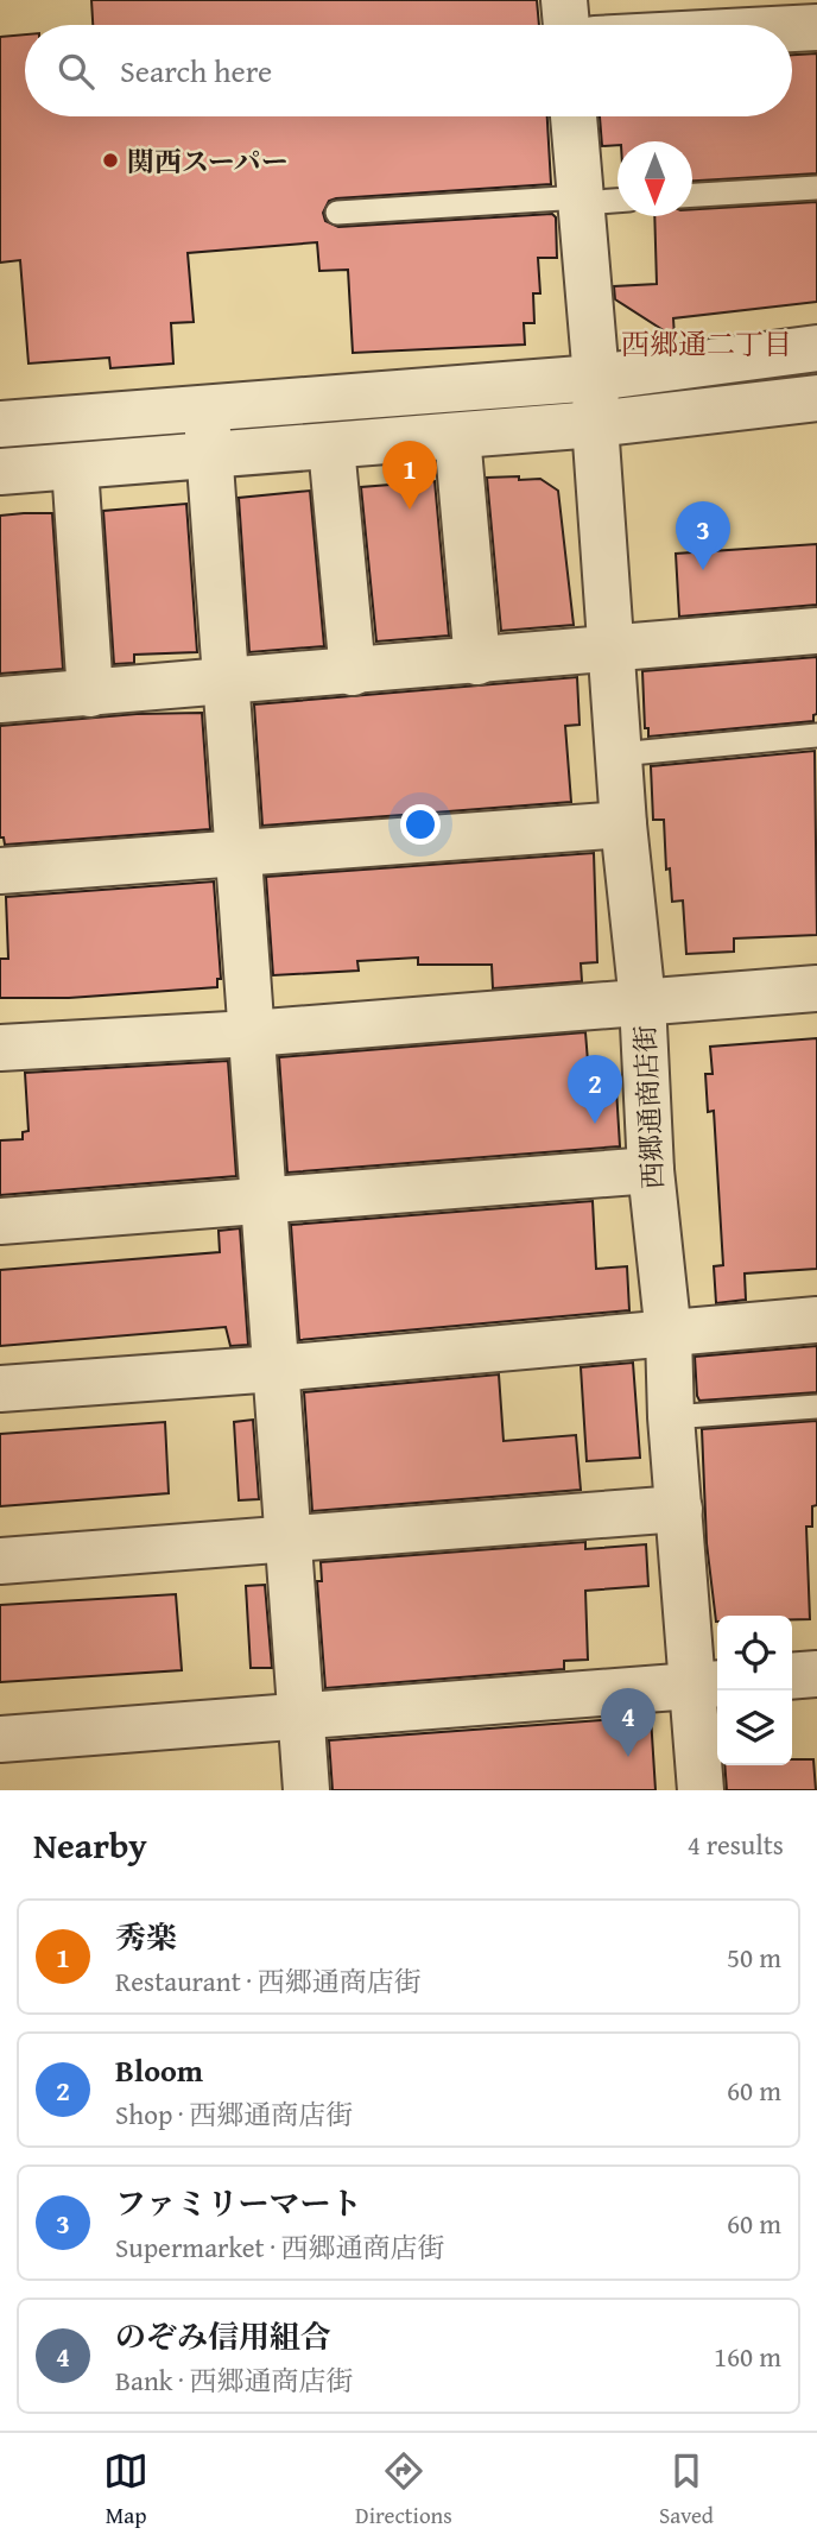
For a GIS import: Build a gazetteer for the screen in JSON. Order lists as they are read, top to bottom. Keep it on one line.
{"streets":{"street":["西郷通商店街"]},"districts":["西郷通二丁目"],"places":["関西スーパー"],"north":"bottom","page":{"search":"Search here","pins":["1","3","2","4"],"heading":["Nearby","4 results"],"list":[{"mark":"1","name":"秀楽","note":"Restaurant · 西郷通商店街","value":"50 m"},{"mark":"2","name":"Bloom","note":"Shop · 西郷通商店街","value":"60 m"},{"mark":"3","name":"ファミリーマート","note":"Supermarket · 西郷通商店街","value":"60 m"},{"mark":"4","name":"のぞみ信用組合","note":"Bank · 西郷通商店街","value":"160 m"}],"nav":["Map","Directions","Saved"]}}
